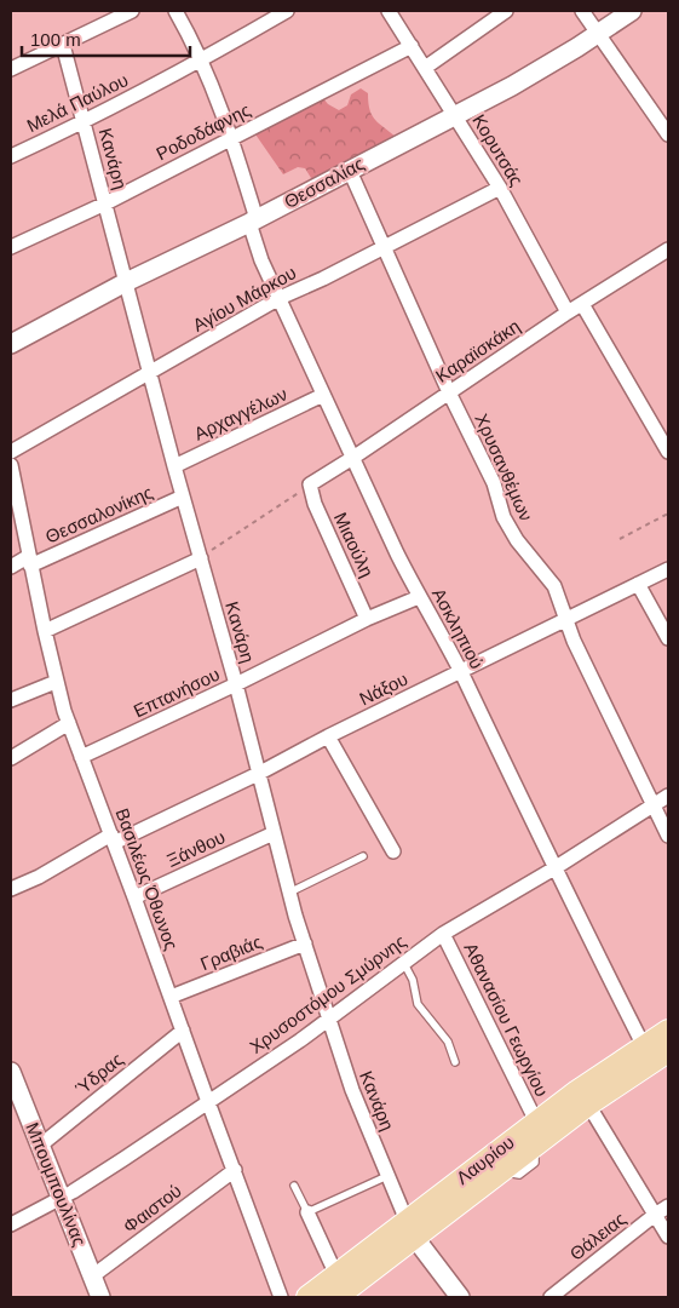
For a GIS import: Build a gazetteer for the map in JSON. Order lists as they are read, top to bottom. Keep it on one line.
{"streets":{"main road":["Λαυρίου"],"street":["Μελά Παύλου","Ροδοδάφνης","Κορυτσάς","Κανάρη","Θεσσαλίας","Αγίου Μάρκου","Καραϊσκάκη","Αρχαγγέλων","Χρυσανθέμων","Θεσσαλονίκης","Μιαούλη","Ασκληπιού","Νάξου","Επτανήσου","Ξάνθου","Βασιλέως Όθωνος","Γραβιάς","Χρυσοστόμου Σμύρνης","Αθανασίου Γεωργίου","Ύδρας","Μπουμπουλίνας","Φαιστού","Θάλειας"]},"crossings":[["Μελά Παύλου","Κανάρη"],["Μελά Παύλου","Ασκληπιού"],["Ροδοδάφνης","Κορυτσάς"],["Ροδοδάφνης","Κανάρη"],["Ροδοδάφνης","Ασκληπιού"],["Κορυτσάς","Θεσσαλίας"],["Κορυτσάς","Αγίου Μάρκου"],["Κορυτσάς","Καραϊσκάκη"],["Κανάρη","Θεσσαλίας"],["Κανάρη","Αγίου Μάρκου"],["Κανάρη","Αρχαγγέλων"],["Κανάρη","Θεσσαλονίκης"],["Κανάρη","Νάξου"],["Κανάρη","Επτανήσου"],["Κανάρη","Ξάνθου"],["Κανάρη","Γραβιάς"],["Κανάρη","Χρυσοστόμου Σμύρνης"],["Κανάρη","Λαυρίου"],["Θεσσαλίας","Χρυσανθέμων"],["Θεσσαλίας","Ασκληπιού"],["Αγίου Μάρκου","Χρυσανθέμων"],["Αγίου Μάρκου","Ασκληπιού"],["Καραϊσκάκη","Χρυσανθέμων"],["Καραϊσκάκη","Μιαούλη"],["Καραϊσκάκη","Ασκληπιού"],["Αρχαγγέλων","Ασκληπιού"],["Χρυσανθέμων","Νάξου"],["Χρυσανθέμων","Χρυσοστόμου Σμύρνης"],["Θεσσαλονίκης","Βασιλέως Όθωνος"],["Μιαούλη","Επτανήσου"],["Ασκληπιού","Νάξου"],["Ασκληπιού","Επτανήσου"],["Ασκληπιού","Χρυσοστόμου Σμύρνης"],["Ασκληπιού","Λαυρίου"],["Νάξου","Βασιλέως Όθωνος"],["Επτανήσου","Βασιλέως Όθωνος"],["Ξάνθου","Βασιλέως Όθωνος"],["Βασιλέως Όθωνος","Γραβιάς"],["Βασιλέως Όθωνος","Χρυσοστόμου Σμύρνης"],["Βασιλέως Όθωνος","Ύδρας"],["Βασιλέως Όθωνος","Φαιστού"],["Χρυσοστόμου Σμύρνης","Αθανασίου Γεωργίου"],["Χρυσοστόμου Σμύρνης","Μπουμπουλίνας"],["Αθανασίου Γεωργίου","Λαυρίου"],["Ύδρας","Μπουμπουλίνας"],["Μπουμπουλίνας","Φαιστού"]],"scale_bar":"100 m"}
